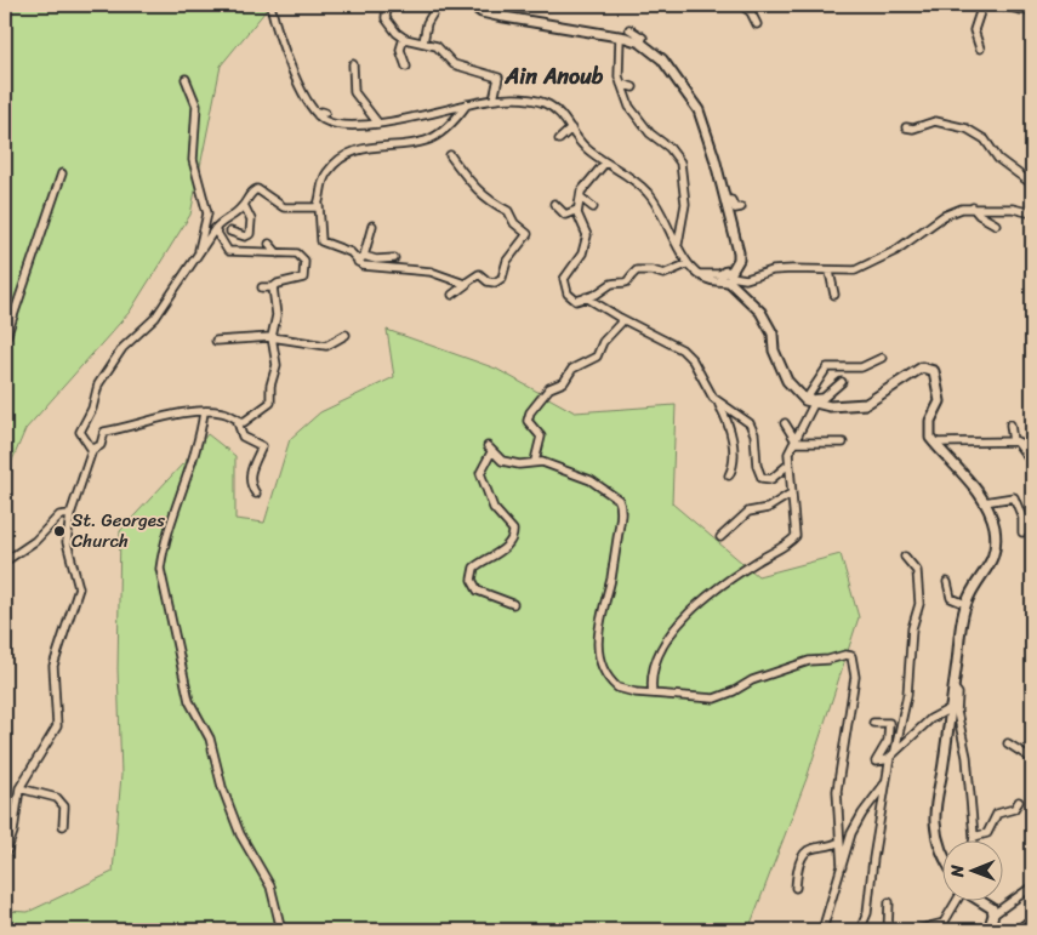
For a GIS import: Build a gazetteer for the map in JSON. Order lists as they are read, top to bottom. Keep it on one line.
{"districts":["Ain Anoub"],"places":["St. Georges Church"],"north":"left"}
